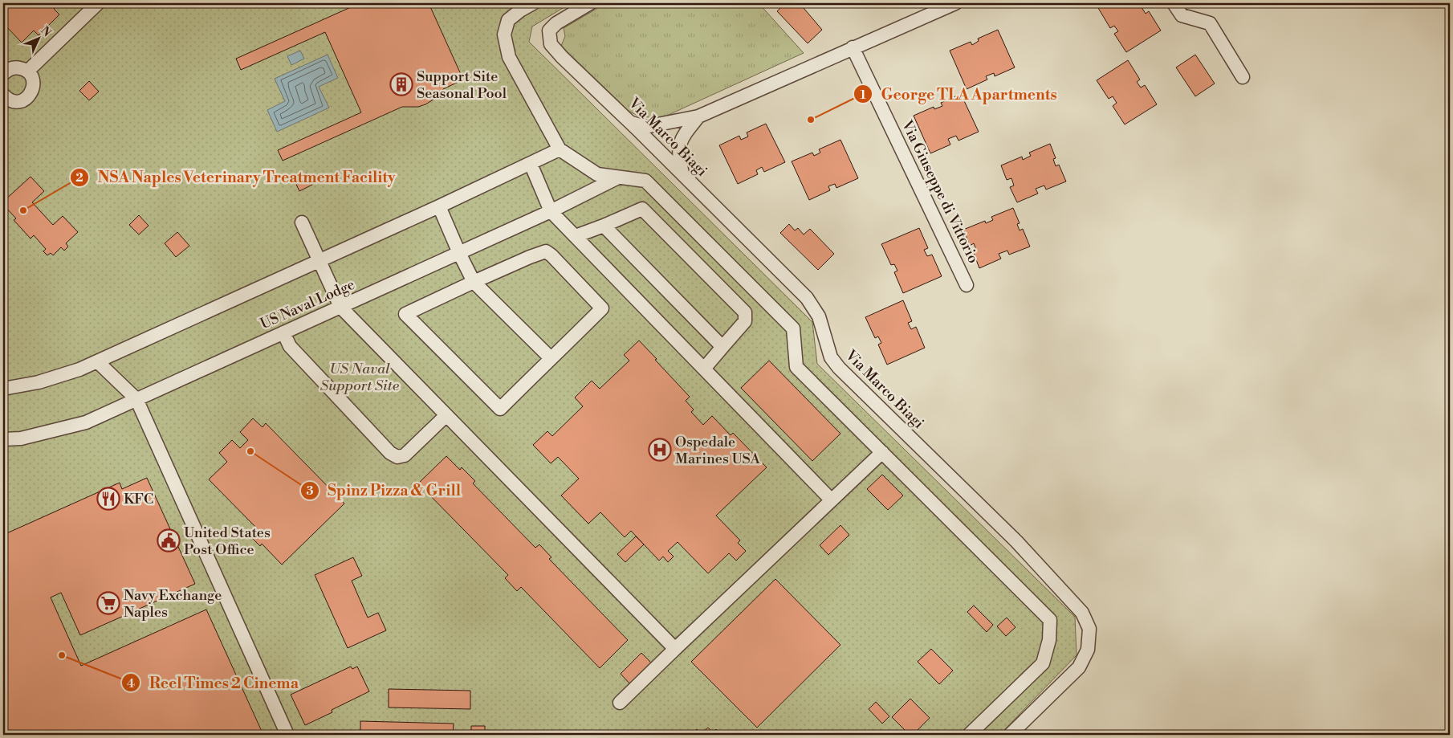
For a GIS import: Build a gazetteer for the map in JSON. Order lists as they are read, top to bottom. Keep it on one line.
{"streets":{"street":["Via Marco Biagi","Via Giuseppe di Vittorio","US Naval Lodge"]},"parks":["US Naval Support Site"],"places":{"building":["Support Site Seasonal Pool"],"other":["George TLA Apartments","NSA Naples Veterinary Treatment Facility","Spinz Pizza & Grill","Reel Times 2 Cinema"],"hospital":["Ospedale Marines USA"],"restaurant":["KFC"],"public building":["United States Post Office"],"supermarket":["Navy Exchange Naples"]},"north":"top right"}
